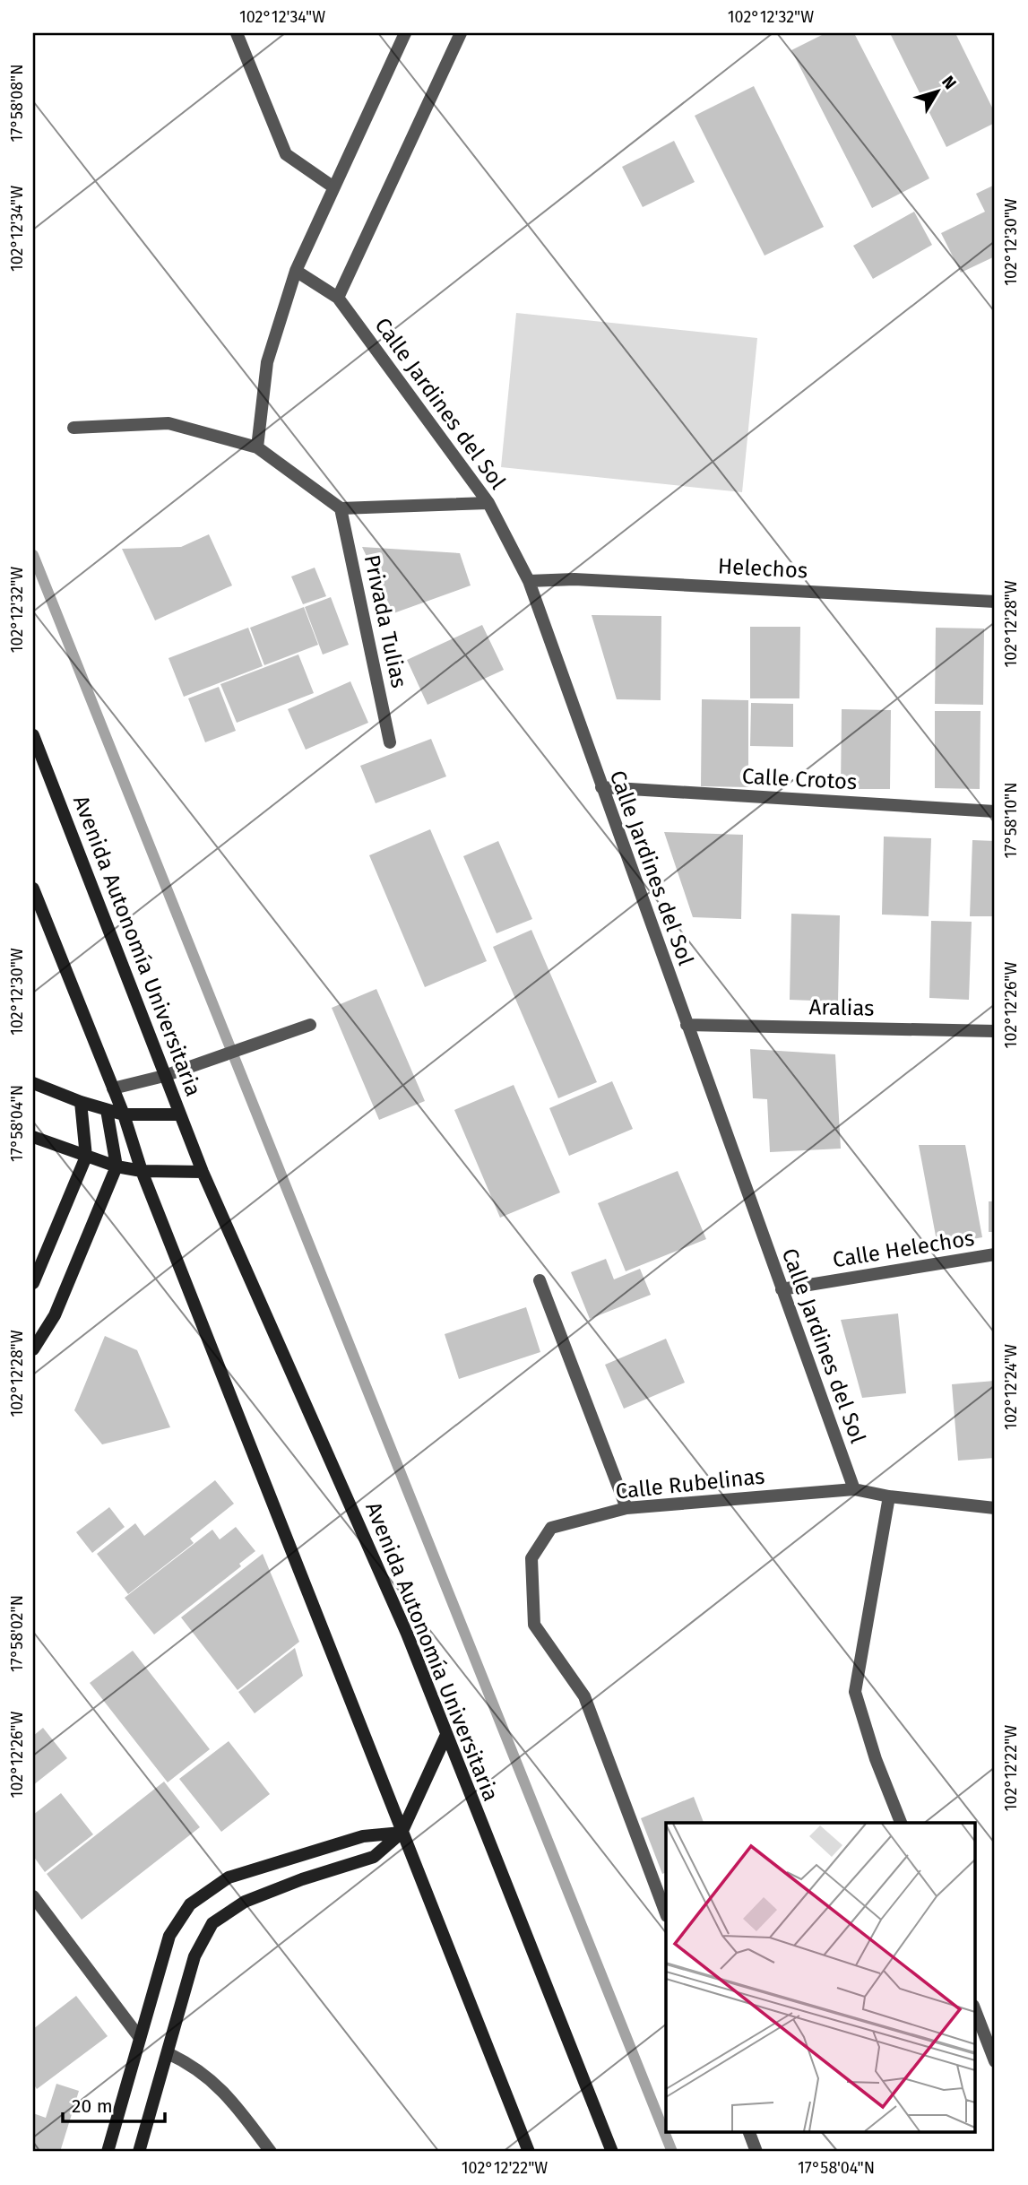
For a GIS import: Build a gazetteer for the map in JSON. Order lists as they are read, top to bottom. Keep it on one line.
{"streets":{"main road":["Avenida Autonomía Universitaria"],"street":["Calle Jardines del Sol","Helechos","Privada Tulias","Calle Crotos","Aralias","Calle Helechos","Calle Rubelinas"]},"crossings":[["Calle Jardines del Sol","Helechos"],["Calle Jardines del Sol","Calle Crotos"],["Calle Jardines del Sol","Aralias"],["Calle Jardines del Sol","Calle Helechos"],["Calle Jardines del Sol","Calle Rubelinas"]],"scale_bar":"20 m","north":"top right","coordinates":["102°12'34\"W","102°12'32\"W","17°58'08\"N","102°12'30\"W","102°12'28\"W","17°58'10\"N","102°12'26\"W","17°58'04\"N","102°12'24\"W","17°58'02\"N","102°12'22\"W"]}
